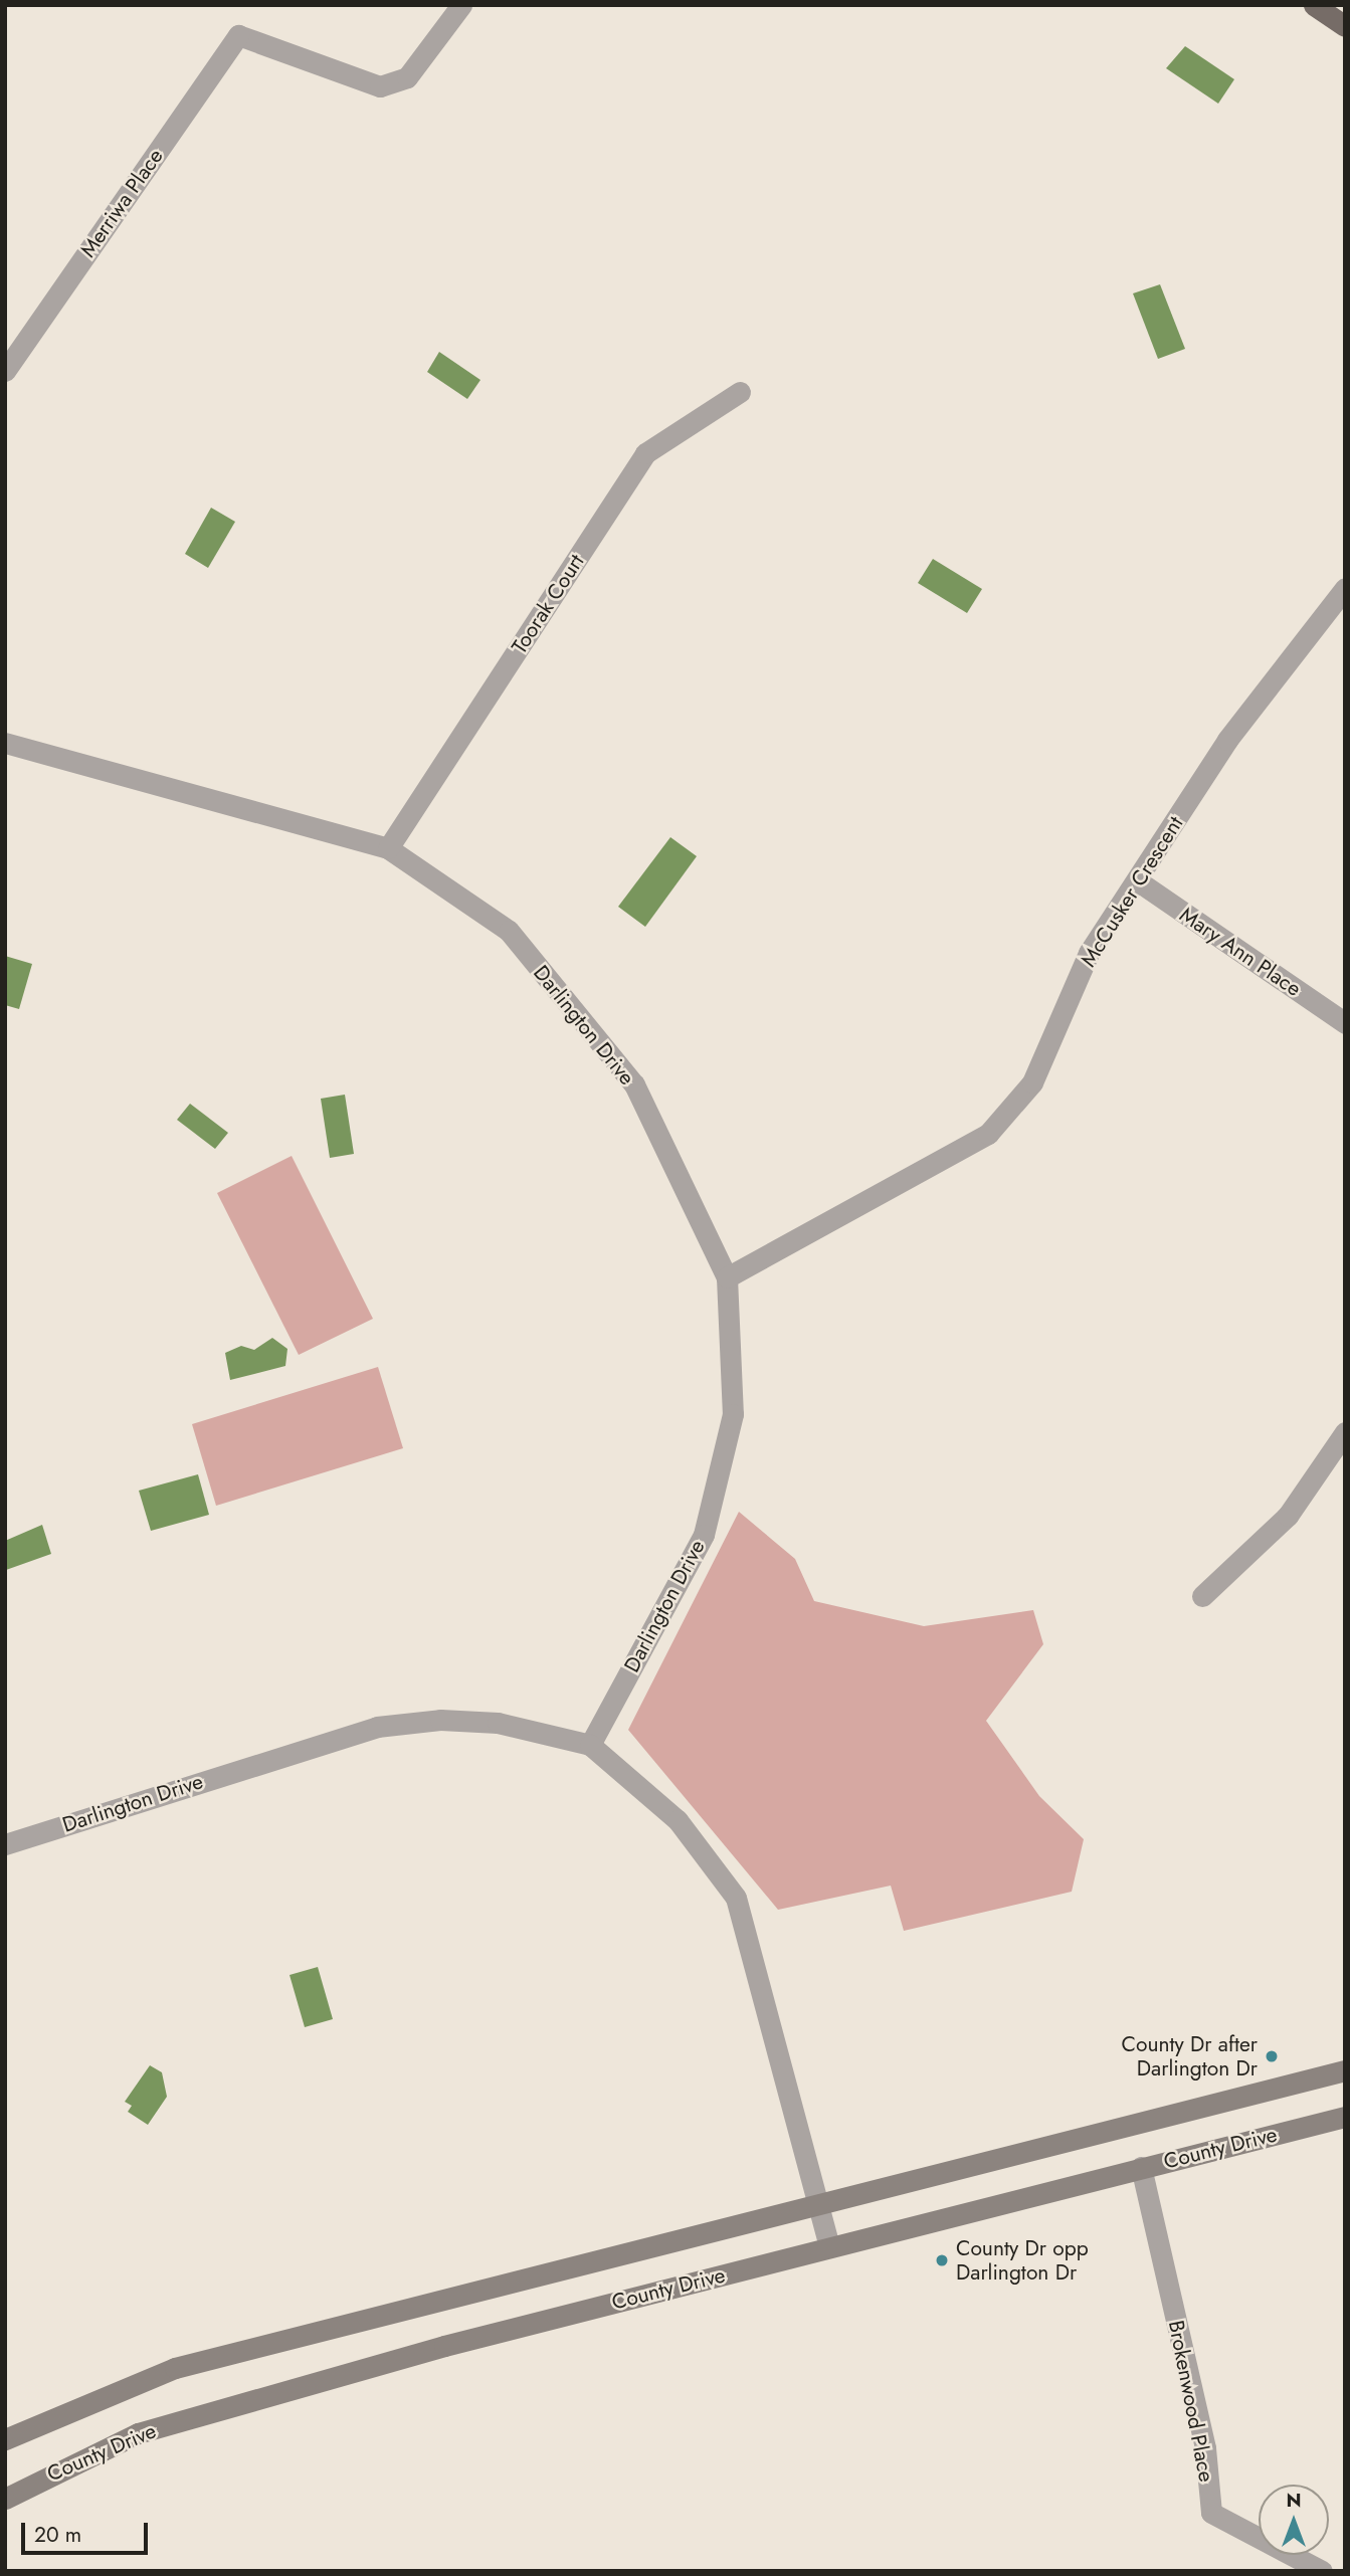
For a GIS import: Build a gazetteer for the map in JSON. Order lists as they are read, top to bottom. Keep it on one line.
{"streets":{"main road":["County Drive"],"street":["Merriwa Place","Toorak Court","McCusker Crescent","Mary Ann Place","Darlington Drive","Brokenwood Place"]},"crossings":[["Toorak Court","Darlington Drive"],["McCusker Crescent","Mary Ann Place"],["McCusker Crescent","Darlington Drive"],["Darlington Drive","County Drive"],["County Drive","Brokenwood Place"]],"places":["County Dr after Darlington Dr","County Dr opp Darlington Dr"],"scale_bar":"20 m","north":"top"}
